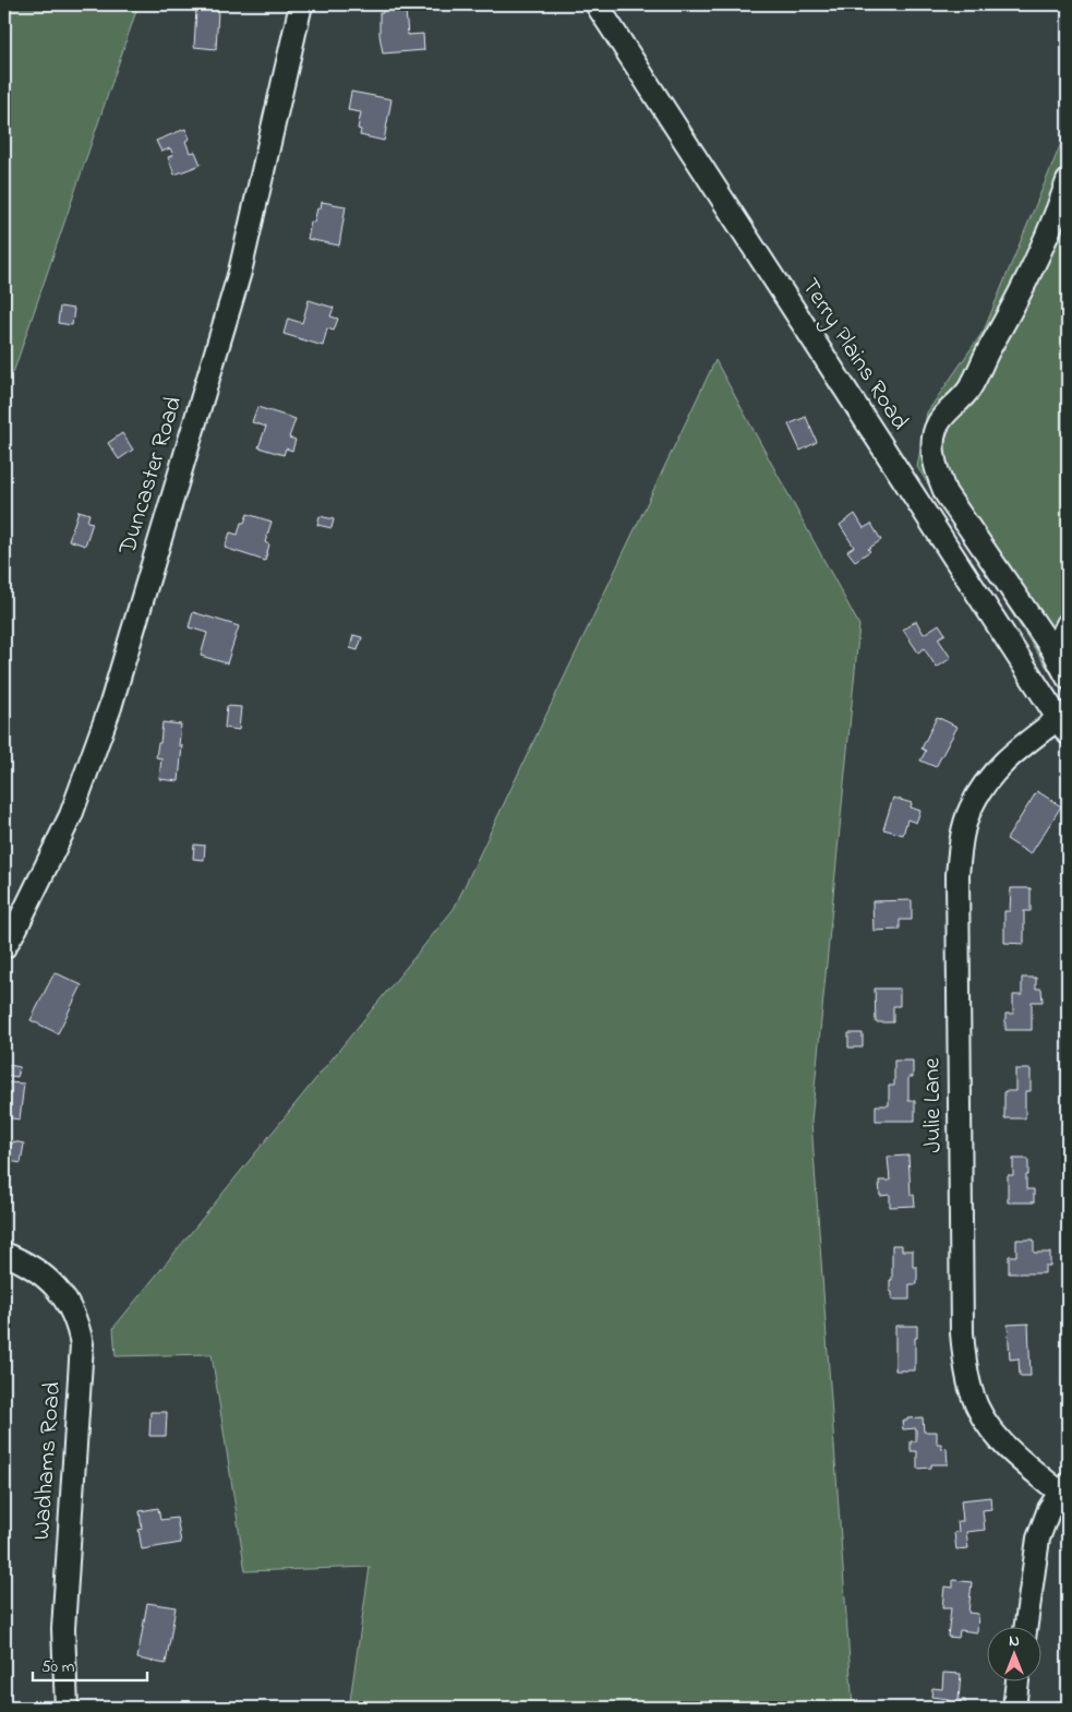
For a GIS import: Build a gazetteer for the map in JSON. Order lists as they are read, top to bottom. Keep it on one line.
{"streets":{"street":["Terry Plains Road","Duncaster Road","Julie Lane","Wadhams Road"]},"crossings":[["Terry Plains Road","Julie Lane"]],"scale_bar":"50 m","north":"top"}
